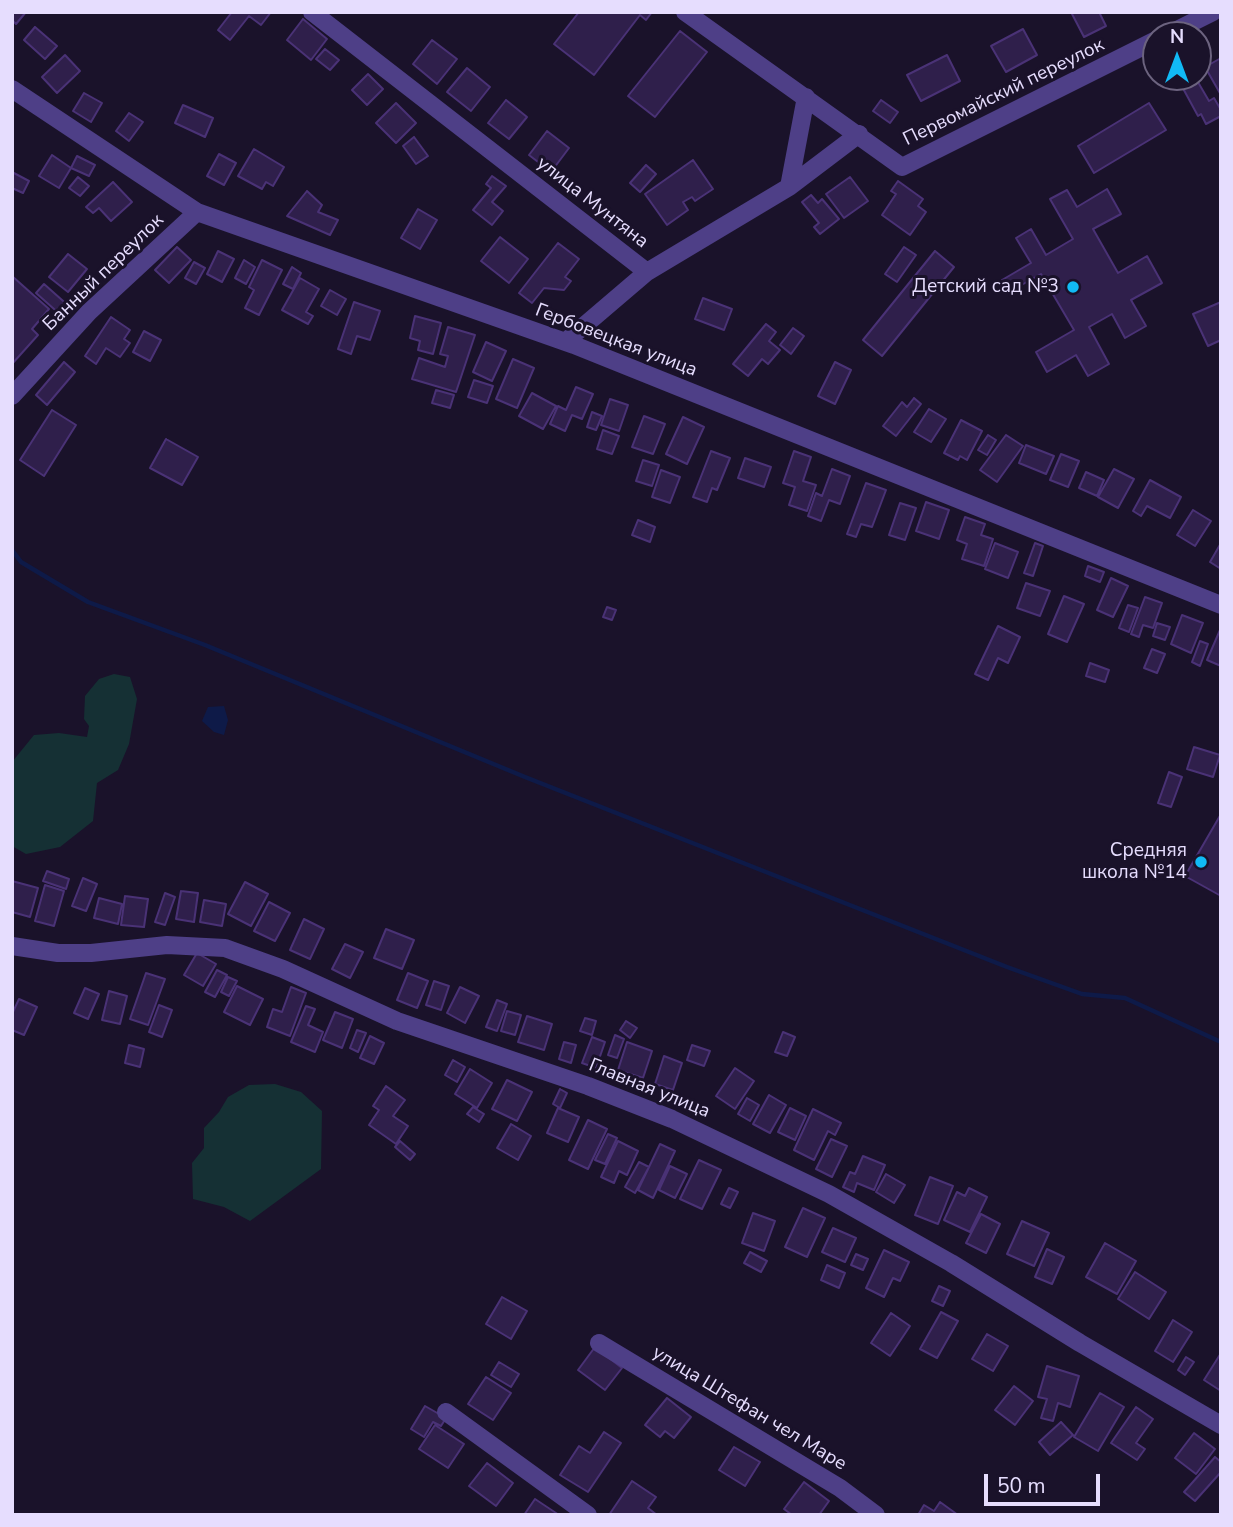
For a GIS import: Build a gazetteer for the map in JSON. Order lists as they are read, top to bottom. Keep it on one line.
{"streets":{"street":["Первомайский переулок","улица Мунтяна","Банный переулок","Гербовецкая улица","Главная улица","улица Штефан чел Маре"]},"crossings":[["Первомайский переулок","улица Мунтяна"],["Банный переулок","Гербовецкая улица"]],"places":["Детский сад №3","Средняя школа №14"],"scale_bar":"50 m","north":"top"}
